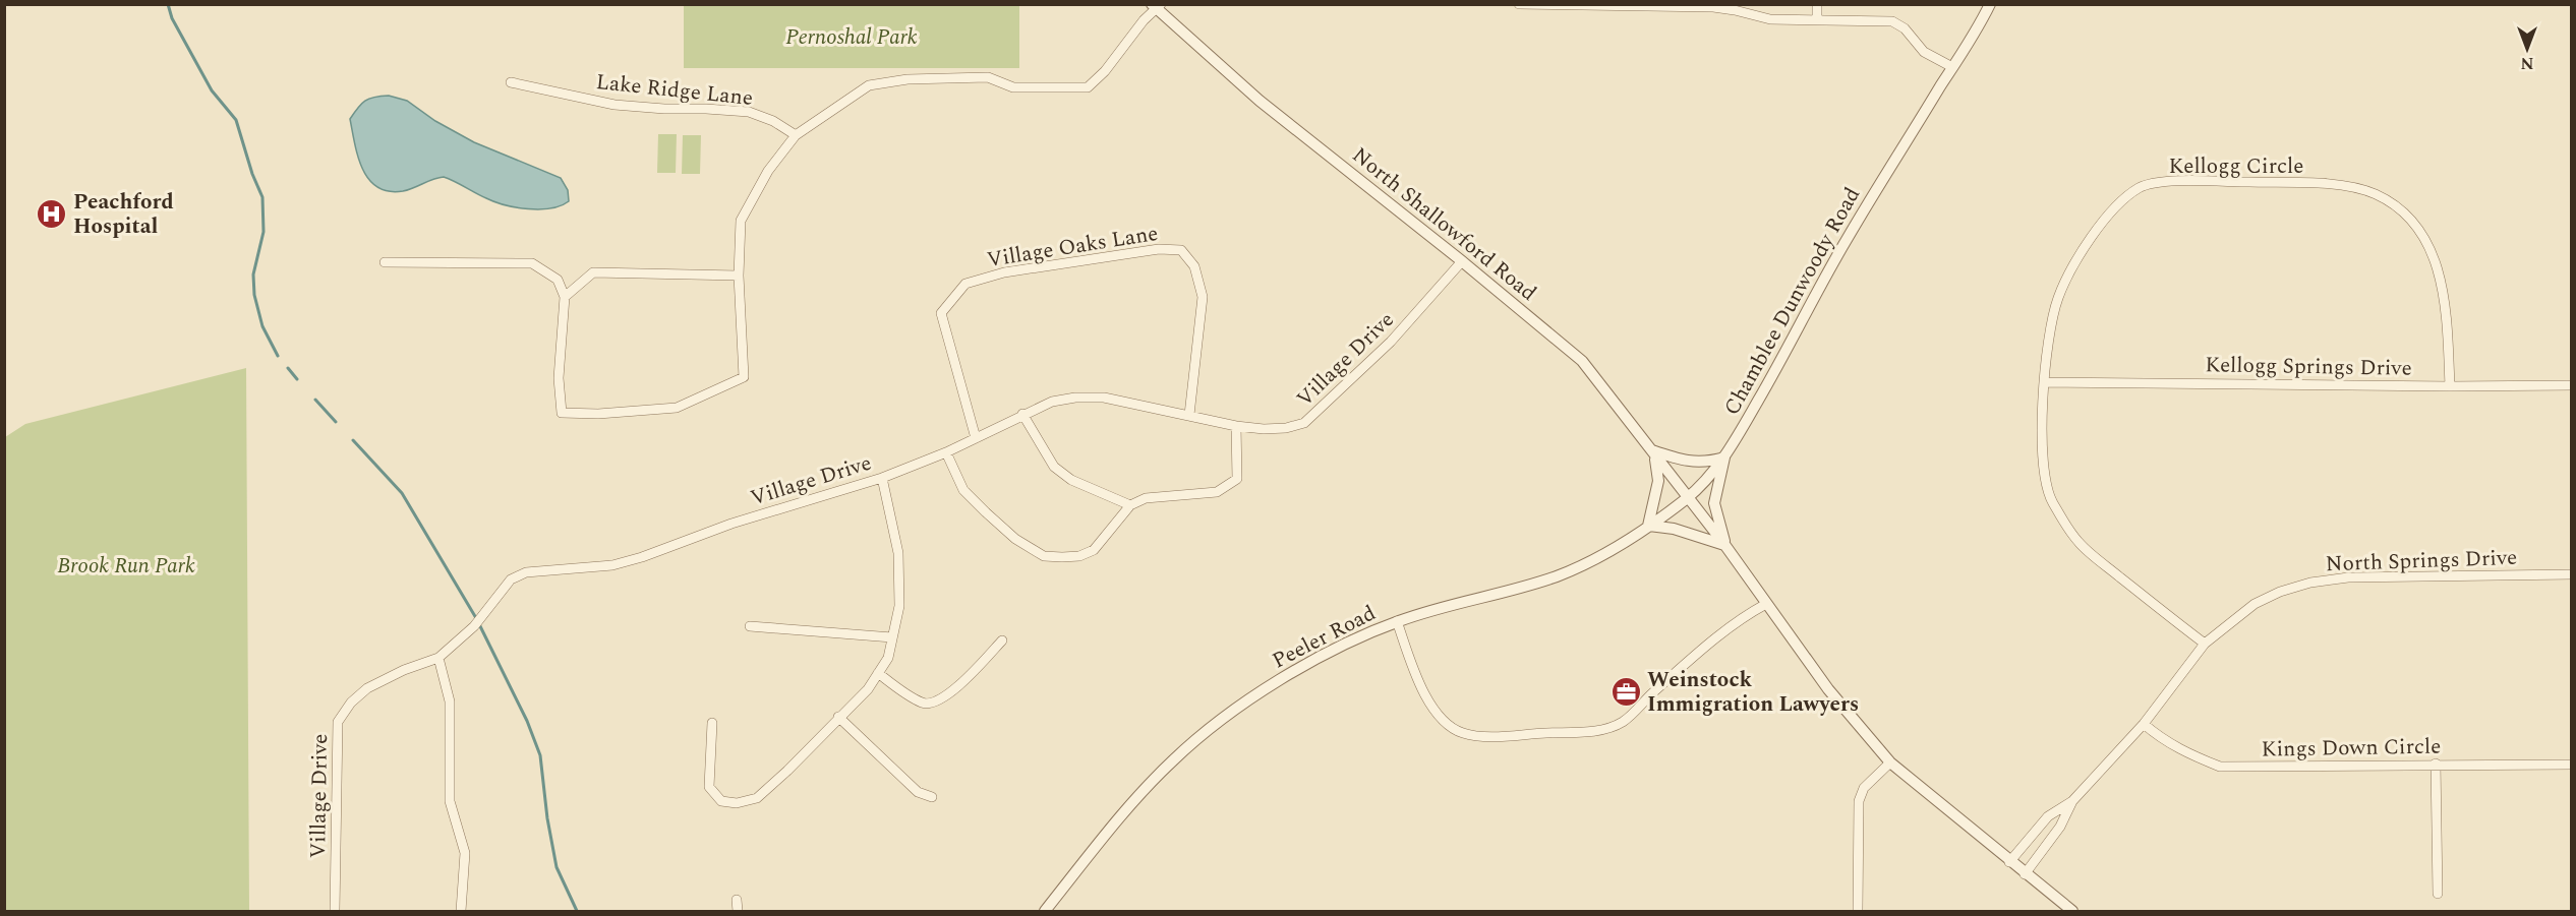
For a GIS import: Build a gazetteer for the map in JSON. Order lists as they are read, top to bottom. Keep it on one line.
{"streets":{"street":["Lake Ridge Lane","Kellogg Circle","North Shallowford Road","Village Oaks Lane","Chamblee Dunwoody Road","Village Drive","Kellogg Springs Drive","North Springs Drive","Peeler Road","Kings Down Circle"]},"crossings":[["Kellogg Circle","Kellogg Springs Drive"],["Kellogg Circle","North Springs Drive"],["North Shallowford Road","Chamblee Dunwoody Road"],["North Shallowford Road","Village Drive"],["North Shallowford Road","Peeler Road"],["Village Oaks Lane","Village Drive"],["Chamblee Dunwoody Road","Peeler Road"],["North Springs Drive","Kings Down Circle"]],"parks":["Pernoshal Park","Brook Run Park"],"places":{"hospital":["Peachford Hospital"],"office":["Weinstock Immigration Lawyers"]},"north":"bottom"}
